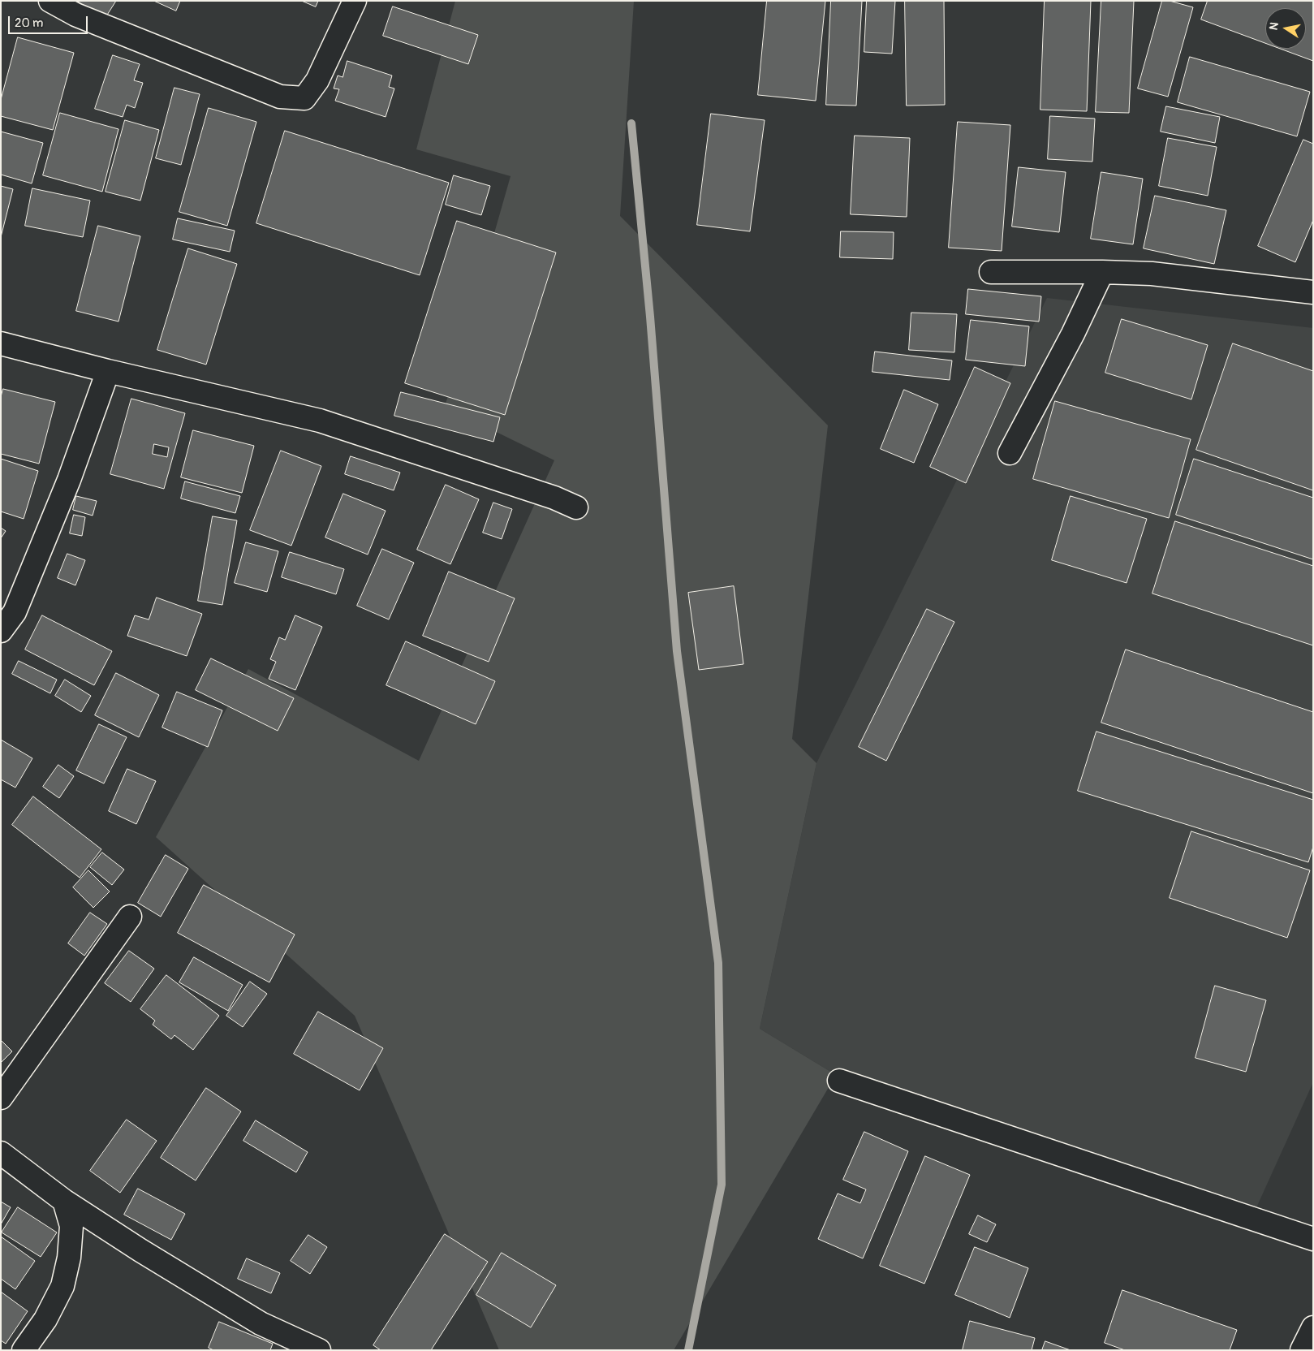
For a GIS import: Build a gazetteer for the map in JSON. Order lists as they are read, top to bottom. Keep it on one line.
{"scale_bar":"20 m","north":"left"}
